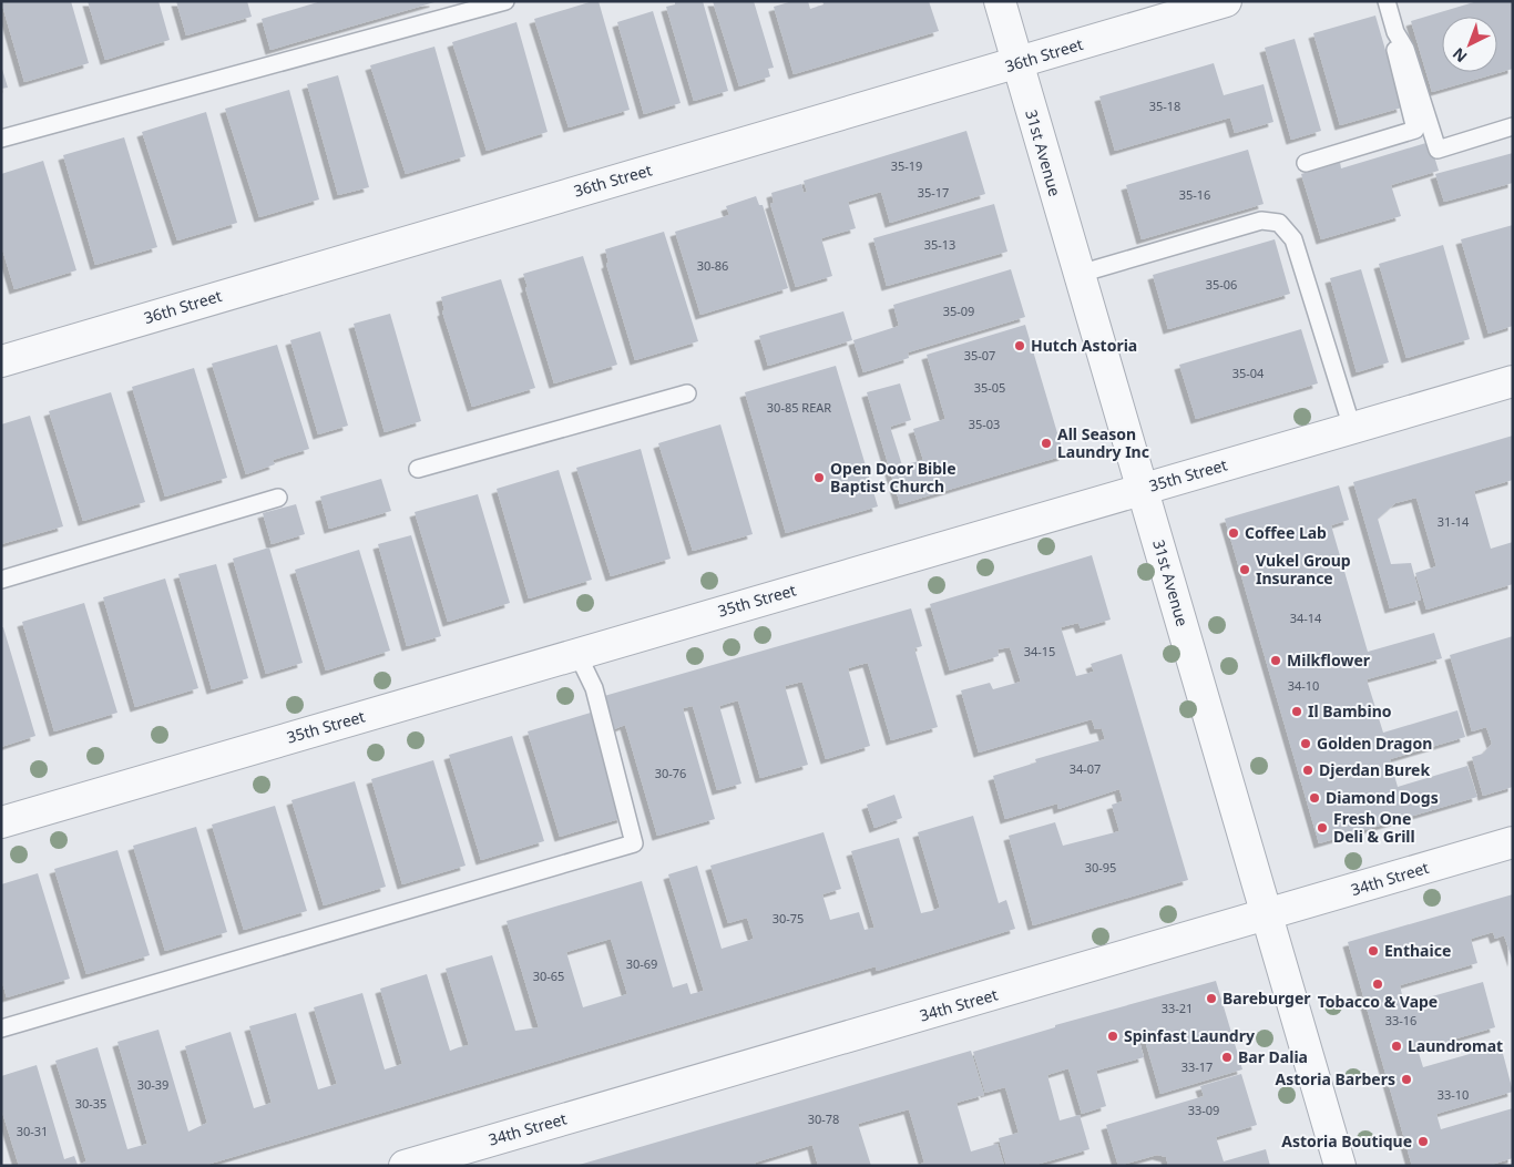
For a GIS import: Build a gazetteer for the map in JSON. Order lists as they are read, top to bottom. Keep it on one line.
{"streets":{"street":["36th Street","31st Avenue","35th Street","34th Street"]},"crossings":[["36th Street","31st Avenue"],["31st Avenue","35th Street"],["31st Avenue","34th Street"]],"places":["Hutch Astoria","All Season Laundry Inc","Open Door Bible Baptist Church","Coffee Lab","Vukel Group Insurance","Milkflower","Il Bambino","Golden Dragon","Djerdan Burek","Diamond Dogs","Fresh One Deli & Grill","Enthaice","Tobacco & Vape","Bareburger","Spinfast Laundry","Laundromat","Bar Dalia","Astoria Barbers","Astoria Boutique"],"house_numbers":["35-18","35-19","35-17","35-16","35-13","30-86","35-06","35-09","35-07","35-04","35-05","30-85 REAR","35-03","31-14","34-14","34-15","34-10","34-07","30-76","30-95","30-75","30-69","30-65","33-21","33-16","33-17","30-39","33-10","30-35","33-09","30-78","30-31"],"north":"bottom left"}
